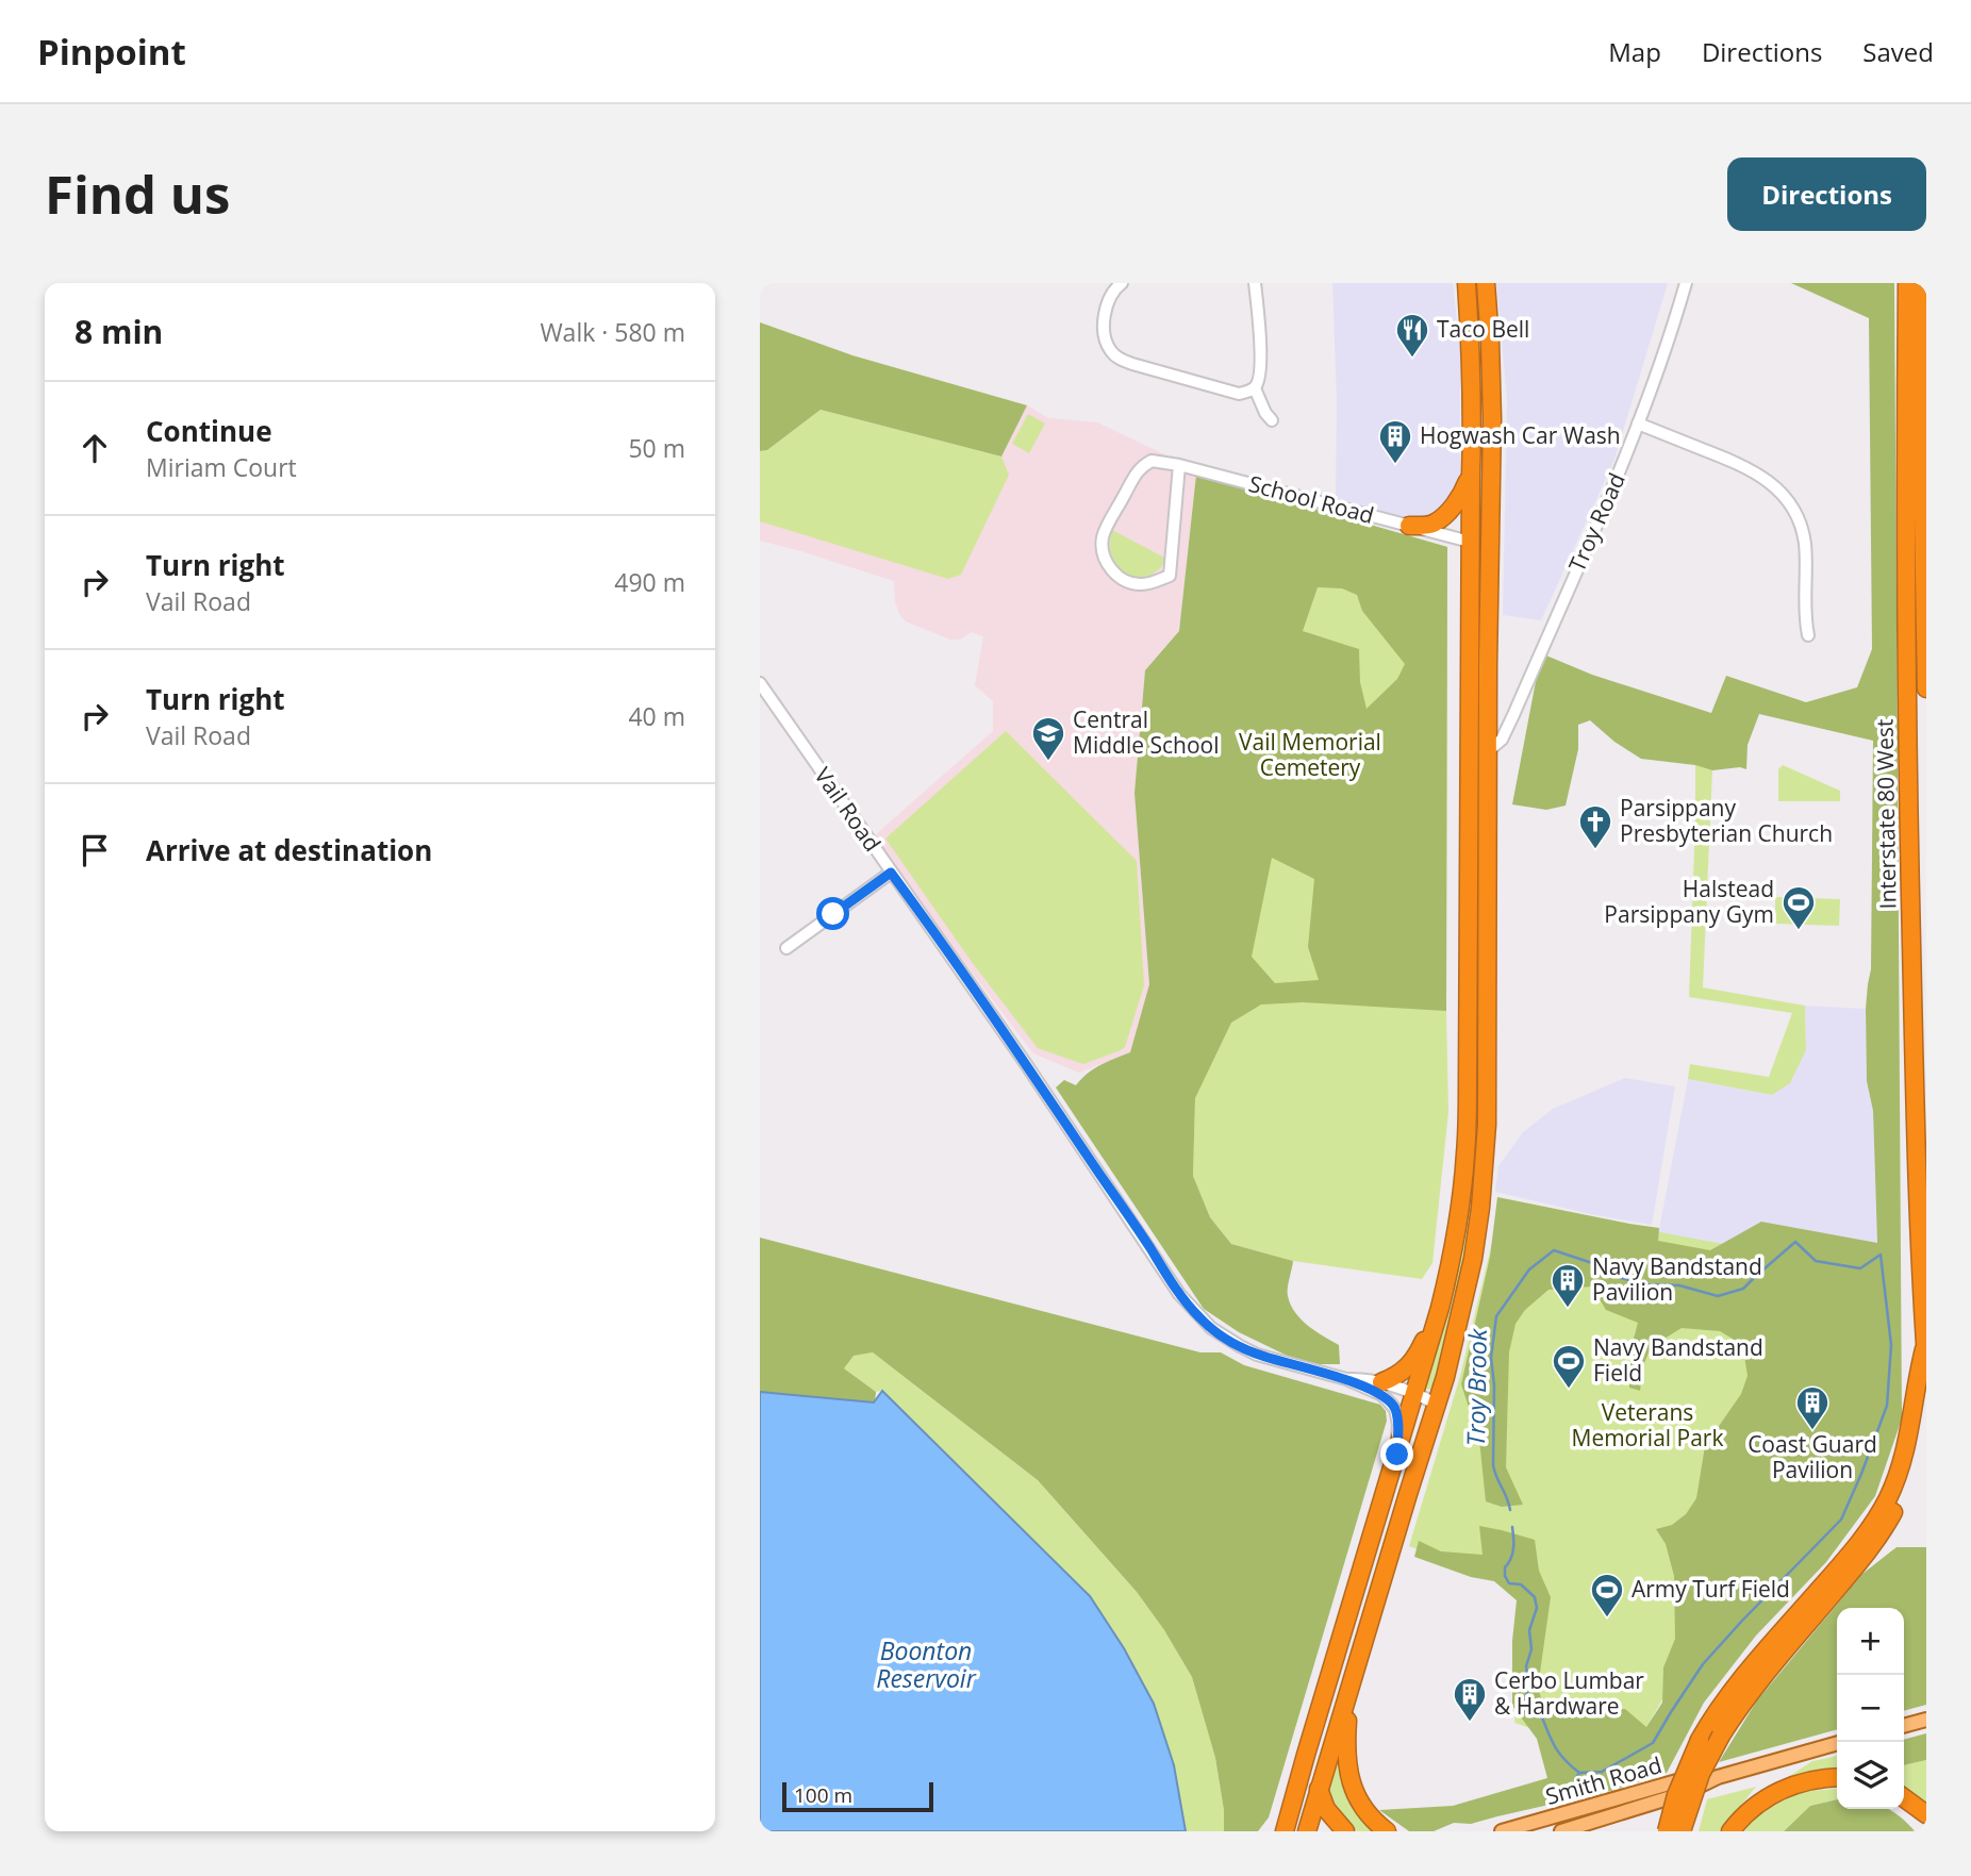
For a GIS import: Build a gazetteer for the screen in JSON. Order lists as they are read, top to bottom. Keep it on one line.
{"streets":{"highway":["Interstate 80 West"],"main road":["Smith Road"],"street":["School Road","Troy Road","Vail Road"]},"water":["Troy Brook","Boonton Reservoir"],"parks":["Vail Memorial Cemetery","Veterans Memorial Park"],"places":{"restaurant":["Taco Bell"],"building":["Hogwash Car Wash","Navy Bandstand Pavilion","Coast Guard Pavilion","Cerbo Lumbar & Hardware"],"school or university":["Central Middle School"],"church":["Parsippany Presbyterian Church"],"sports":["Halstead Parsippany Gym","Navy Bandstand Field","Army Turf Field"]},"scale_bar":"100 m","page":{"header":"Pinpoint","nav":["Map","Directions","Saved"],"buttons":"Directions","title":"Find us","heading":["8 min","Walk · 580 m"],"list":[["Continue","Miriam Court","50 m"],["Turn right","Vail Road","490 m"],["Turn right","Vail Road","40 m"],"Arrive at destination"],"map_buttons":["+","−"],"scale":"100 m"}}
